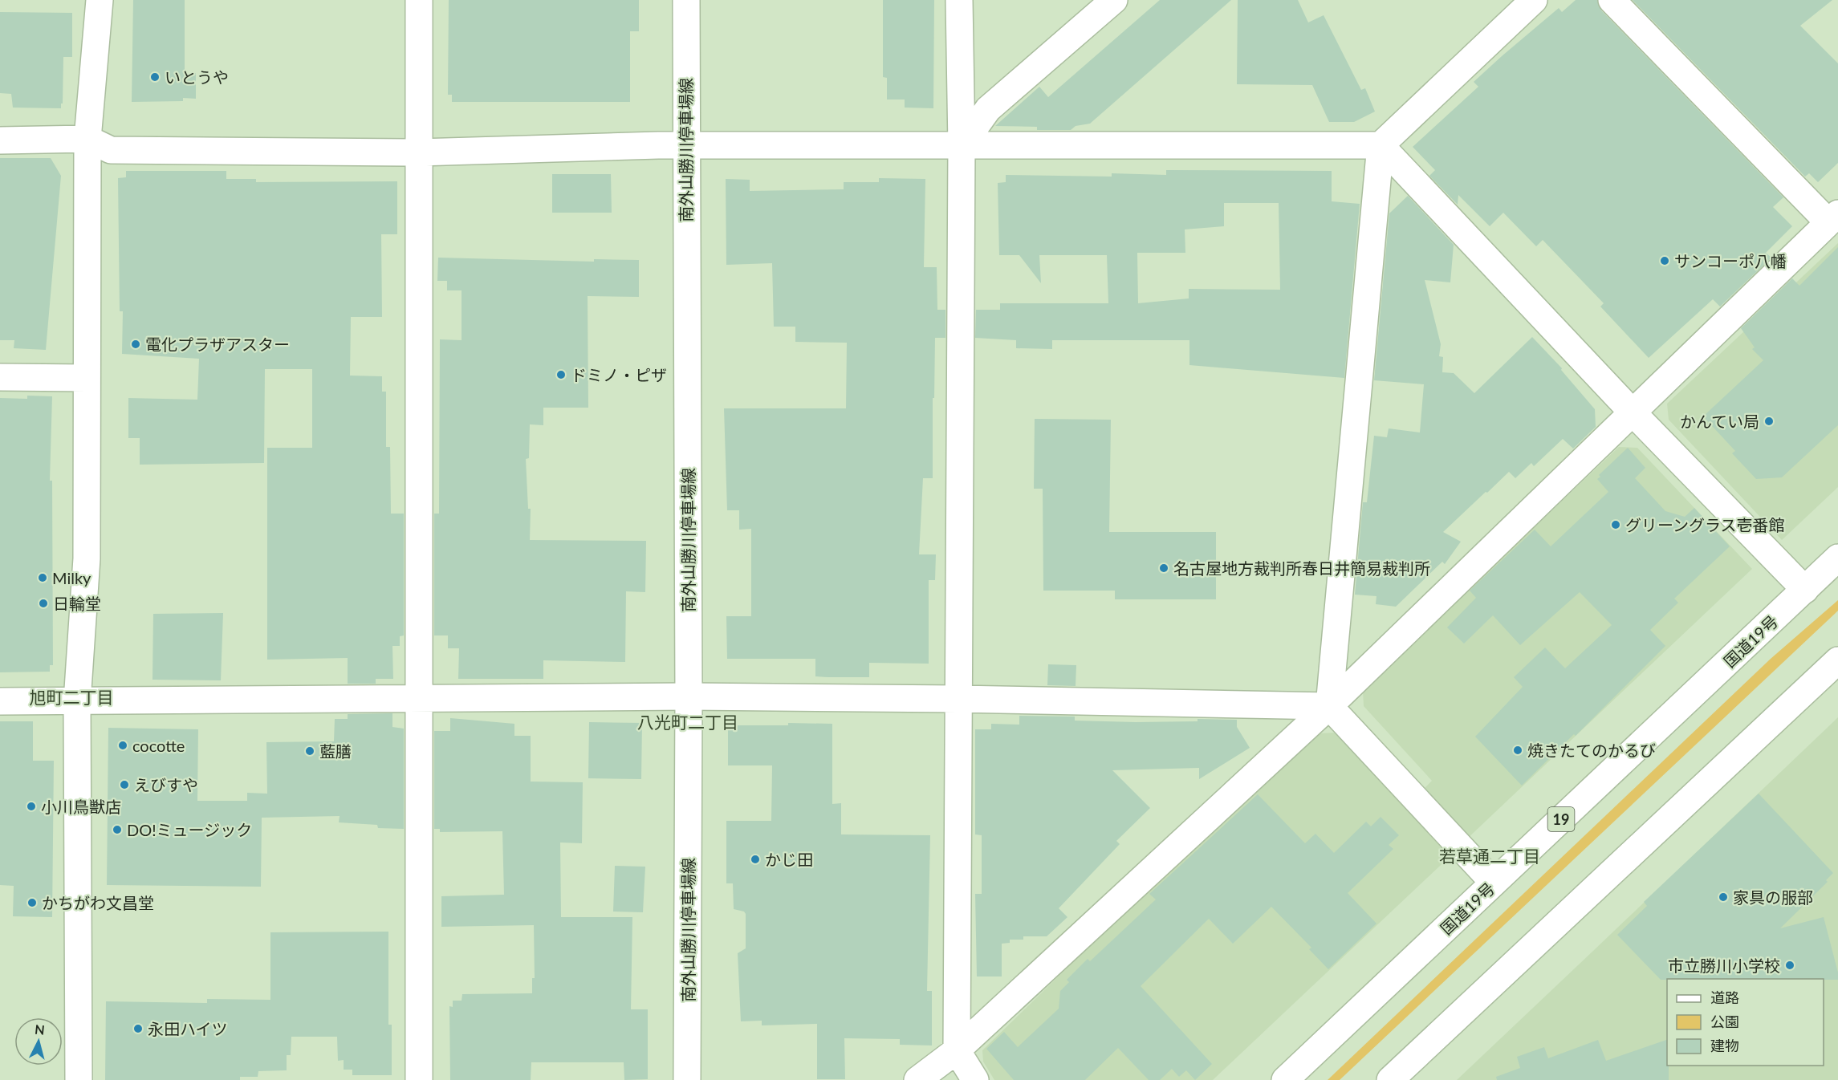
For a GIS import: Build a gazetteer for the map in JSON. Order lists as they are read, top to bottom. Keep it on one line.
{"streets":{"main road":["南外山勝川停車場線","国道19号","19"]},"districts":["旭町二丁目","八光町二丁目","若草通二丁目"],"places":["いとうや","サンコーポ八幡","電化プラザアスター","ドミノ・ピザ","かんてい局","グリーングラス壱番館","名古屋地方裁判所春日井簡易裁判所","Milky","日輪堂","cocotte","焼きたてのかるび","藍膳","えびすや","小川鳥獣店","DO!ミュージック","かじ田","家具の服部","かちがわ文昌堂","市立勝川小学校","永田ハイツ"],"legend":["道路","公園","建物"],"north":"top"}
